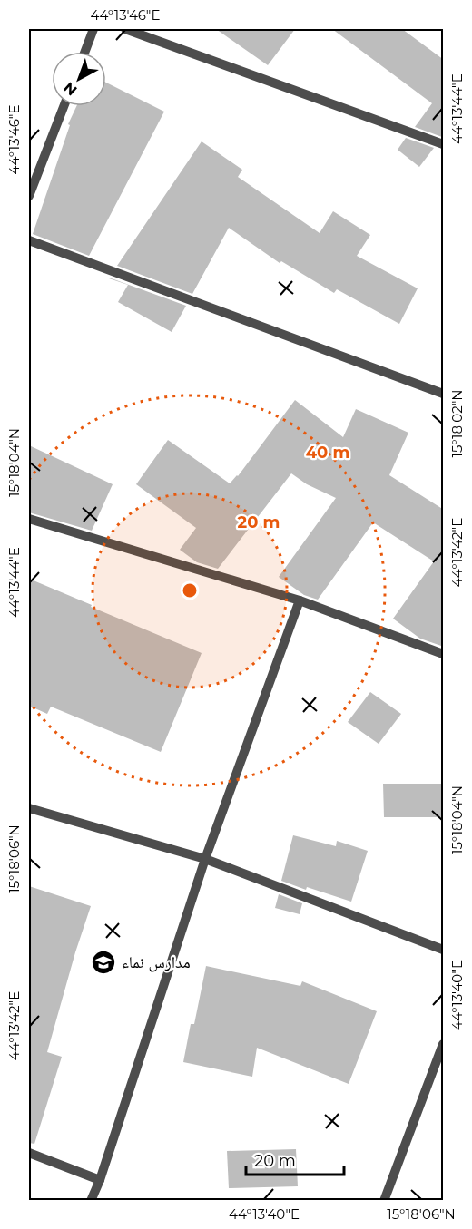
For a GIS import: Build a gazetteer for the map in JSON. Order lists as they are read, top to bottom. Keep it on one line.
{"places":{"school or university":["مدارس نماء"]},"scale_bar":"20 m","north":"bottom left","coordinates":["44°13'46\"E","44°13'44\"E","15°18'02\"N","15°18'04\"N","44°13'42\"E","15°18'06\"N","44°13'40\"E"],"rings":["40 m","20 m"]}
